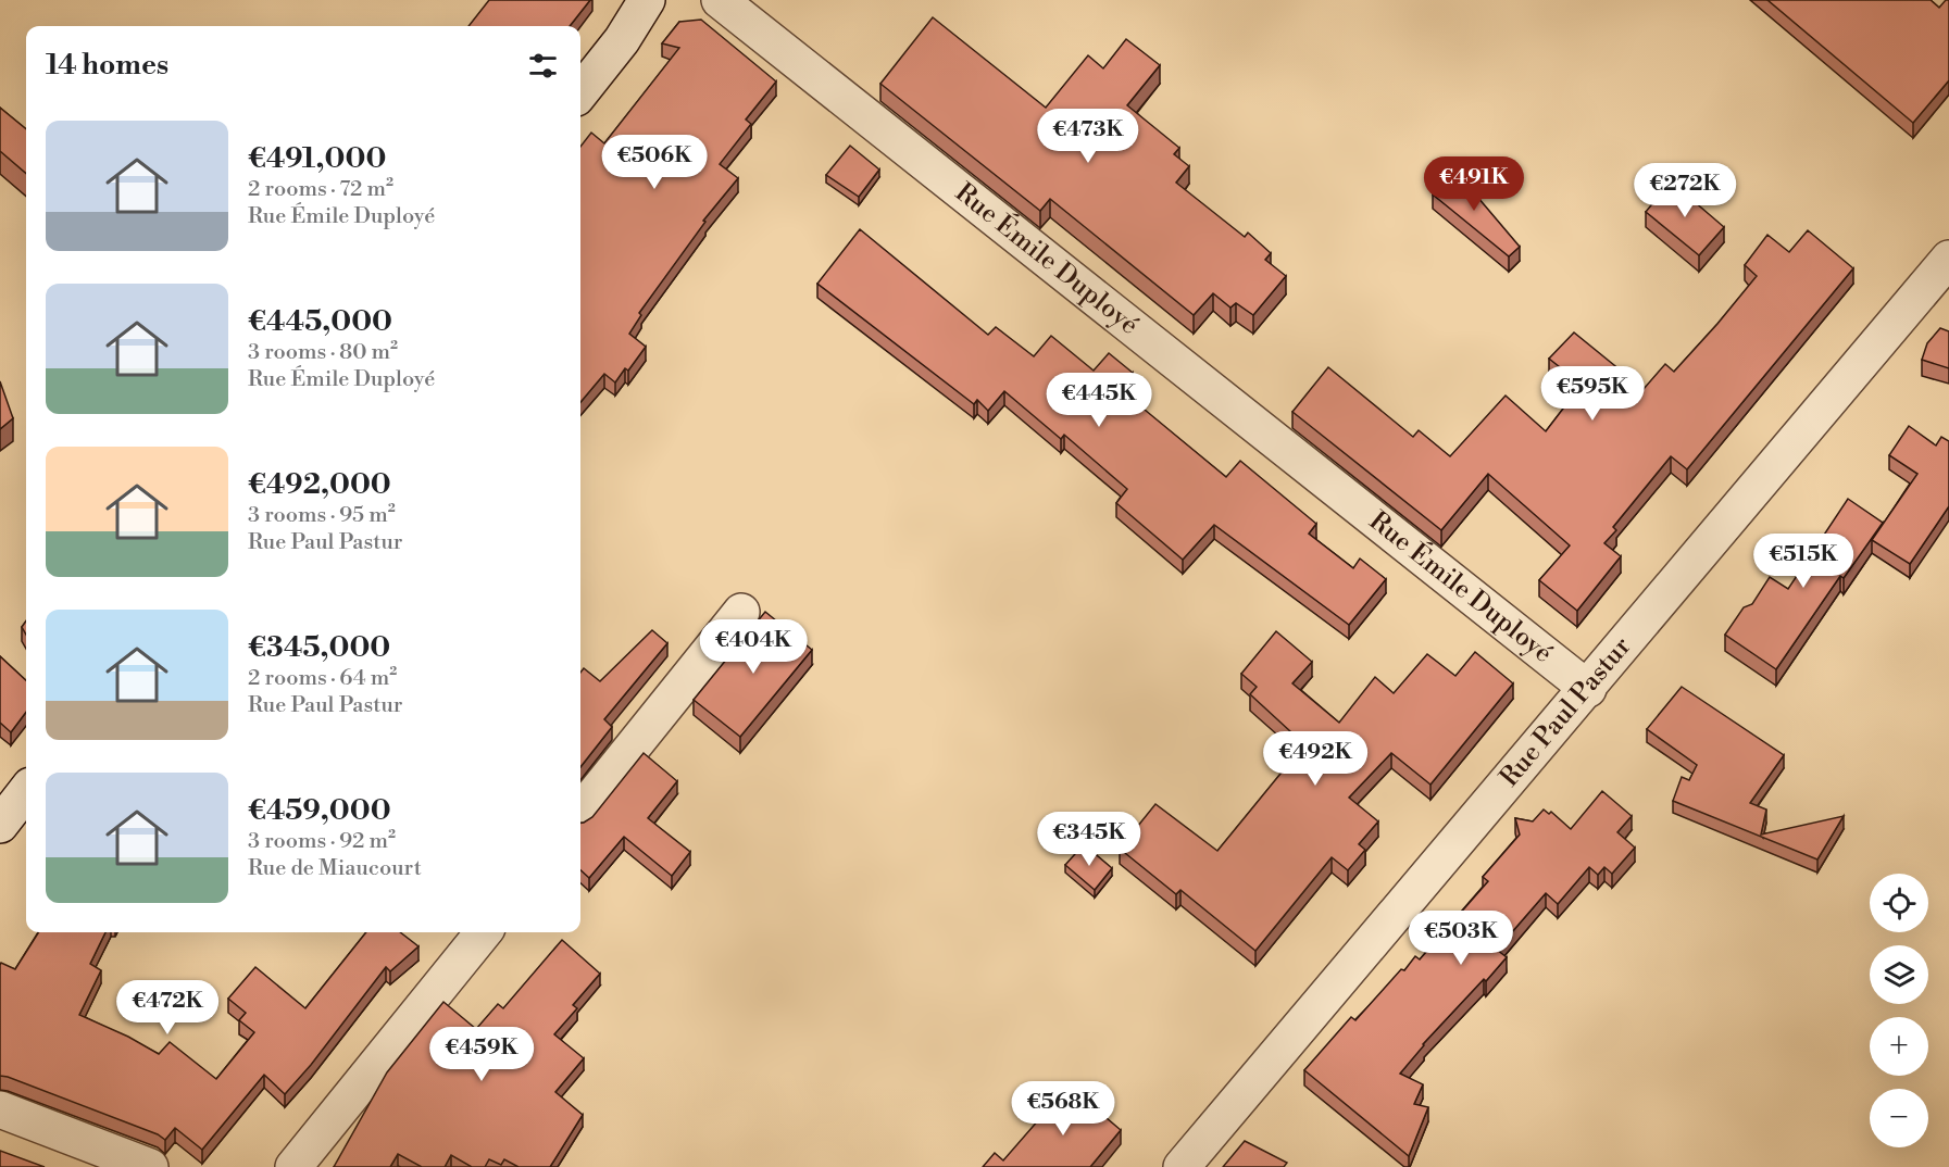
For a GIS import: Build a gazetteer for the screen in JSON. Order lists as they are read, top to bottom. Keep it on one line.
{"streets":{"street":["Rue Émile Duployé","Rue Paul Pastur"]},"crossings":[["Rue Émile Duployé","Rue Paul Pastur"]],"page":{"heading":"14 homes","list":[{"name":"€491,000","note":"2 rooms · 72 m² · Rue Émile Duployé"},{"name":"€445,000","note":"3 rooms · 80 m² · Rue Émile Duployé"},{"name":"€492,000","note":"3 rooms · 95 m² · Rue Paul Pastur"},{"name":"€345,000","note":"2 rooms · 64 m² · Rue Paul Pastur"},{"name":"€459,000","note":"3 rooms · 92 m² · Rue de Miaucourt"}],"price":["€473K","€506K","€491K","€272K","€595K","€445K","€515K","€404K","€492K","€345K","€503K","€472K","€459K","€568K"],"map_buttons":["+","−"]}}
